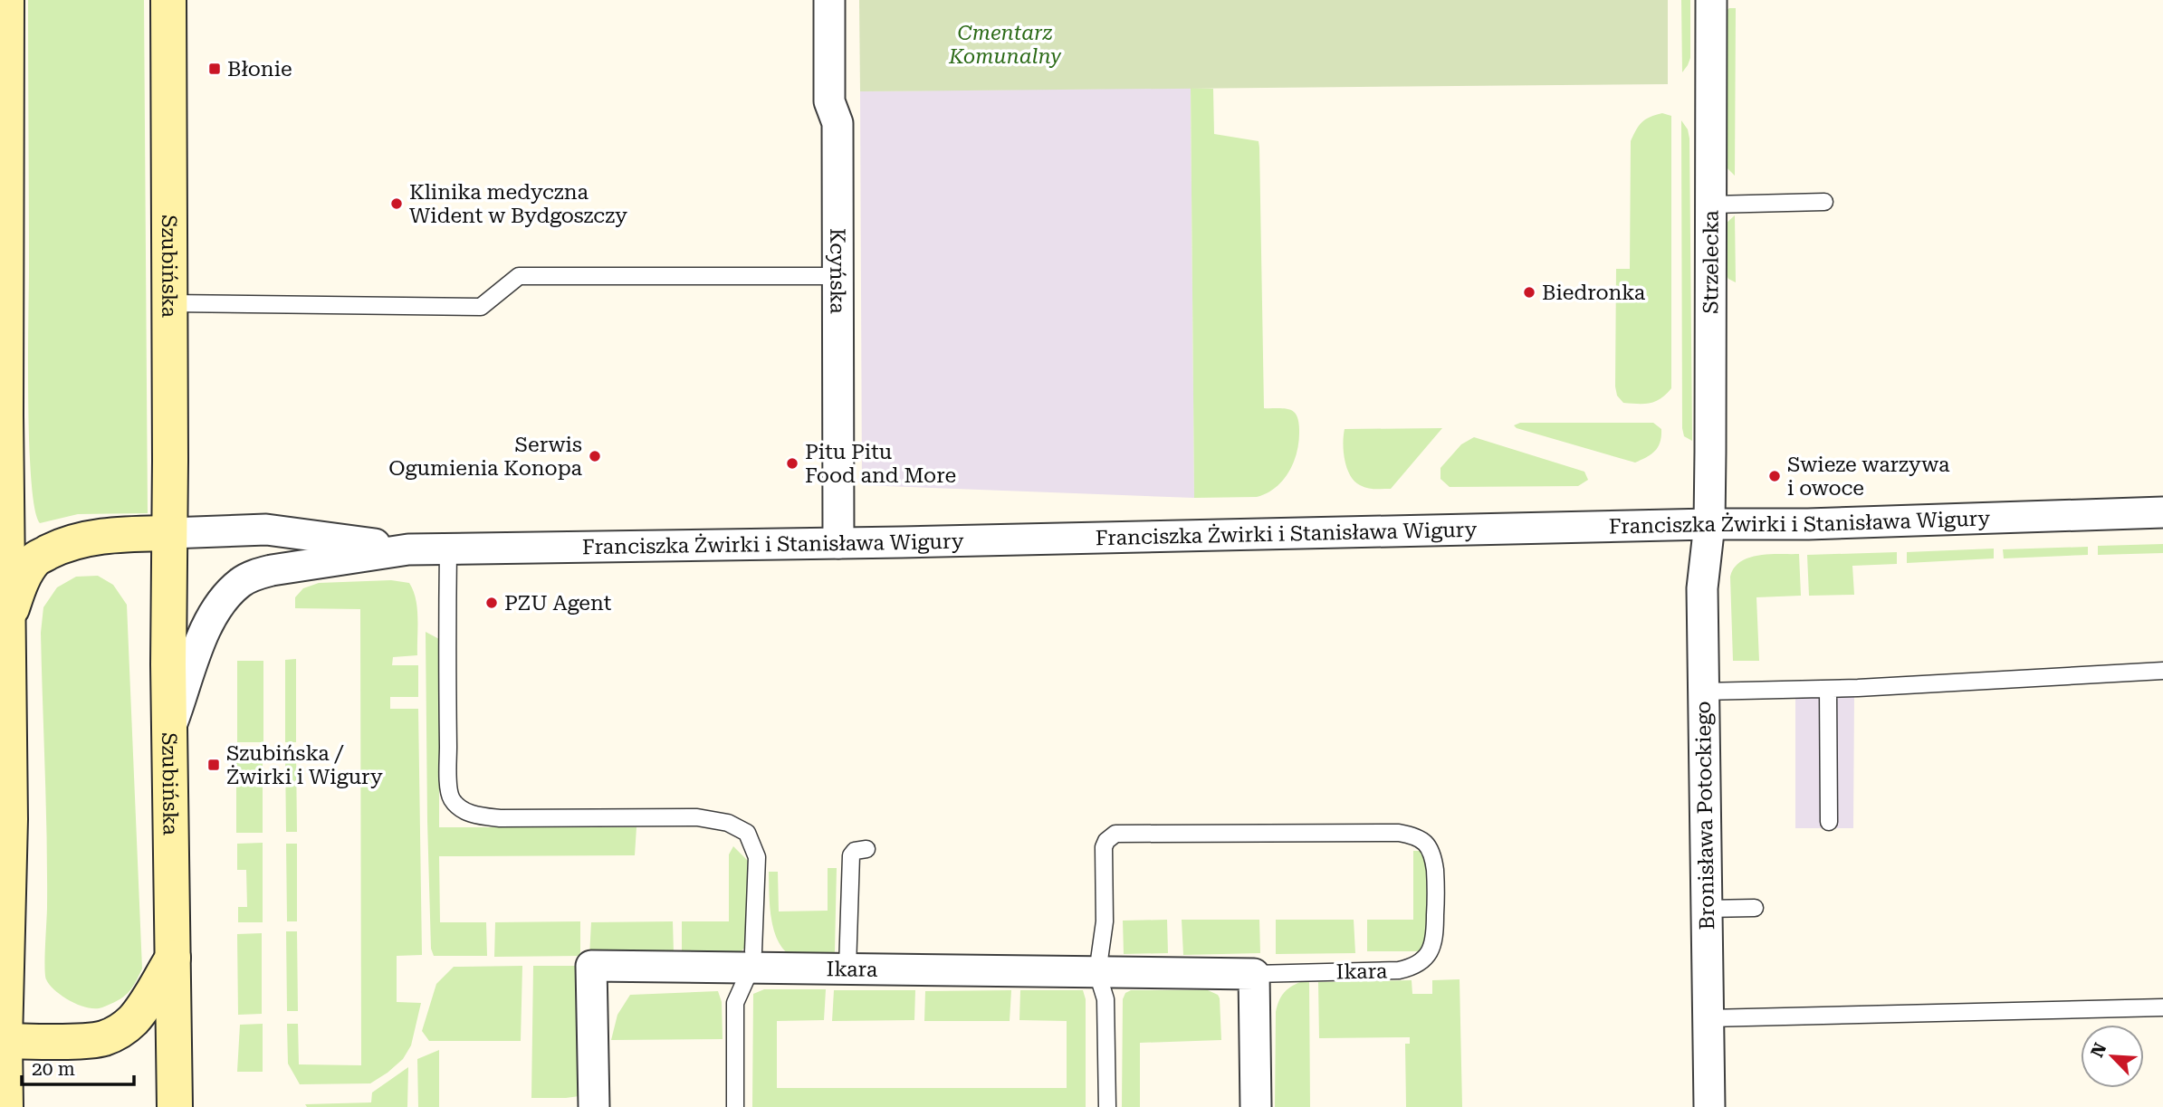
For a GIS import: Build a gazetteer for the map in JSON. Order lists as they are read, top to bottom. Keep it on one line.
{"streets":{"main road":["Szubińska"],"street":["Strzelecka","Kcyńska","Franciszka Żwirki i Stanisława Wigury","Bronisława Potockiego","Ikara"]},"crossings":[["Strzelecka","Franciszka Żwirki i Stanisława Wigury"],["Strzelecka","Bronisława Potockiego"],["Szubińska","Franciszka Żwirki i Stanisława Wigury"],["Kcyńska","Franciszka Żwirki i Stanisława Wigury"],["Franciszka Żwirki i Stanisława Wigury","Bronisława Potockiego"]],"parks":["Cmentarz Komunalny"],"places":{"transit":["Błonie","Szubińska / Żwirki i Wigury"],"other":["Klinika medyczna Wident w Bydgoszczy","Biedronka","Serwis Ogumienia Konopa","Pitu Pitu Food and More","Swieze warzywa i owoce","PZU Agent"]},"scale_bar":"20 m","north":"top left"}
